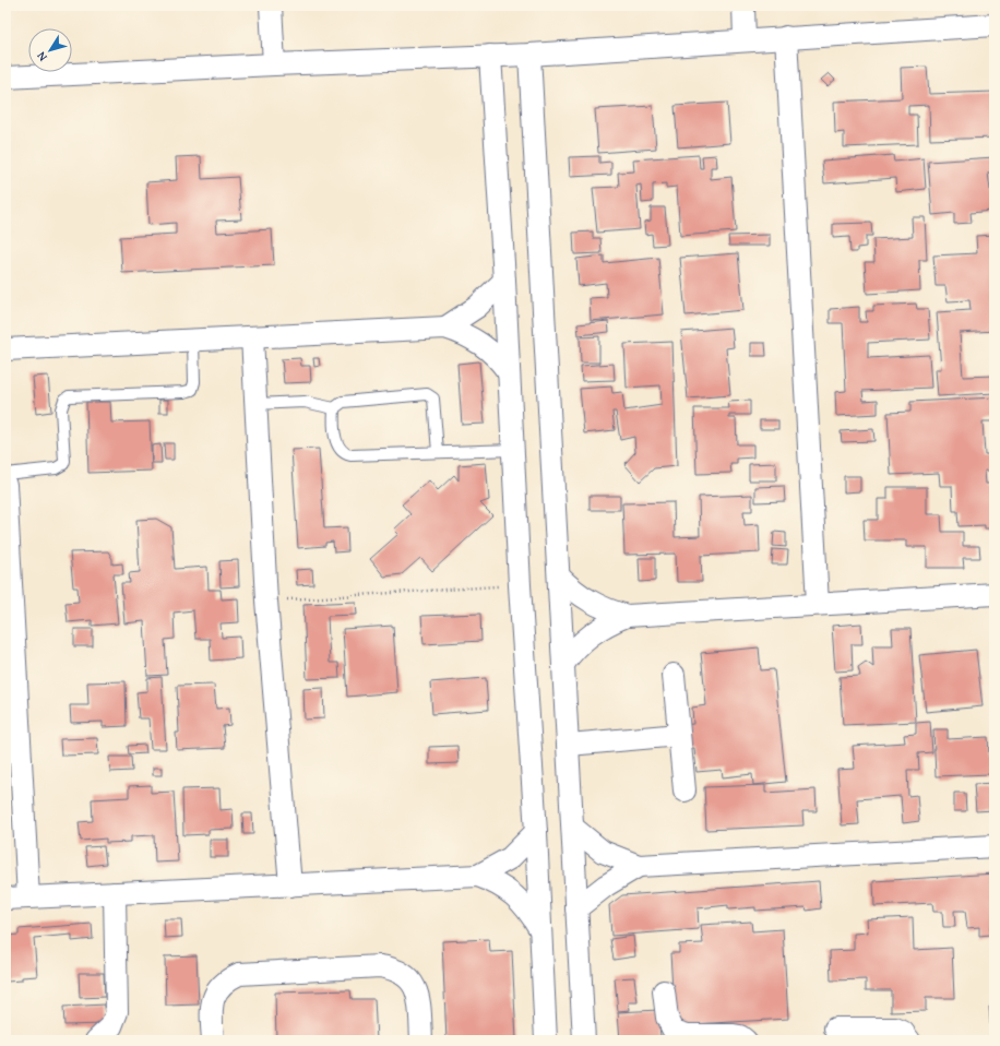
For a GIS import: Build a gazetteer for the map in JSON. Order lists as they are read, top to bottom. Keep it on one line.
{"north":"bottom left"}
